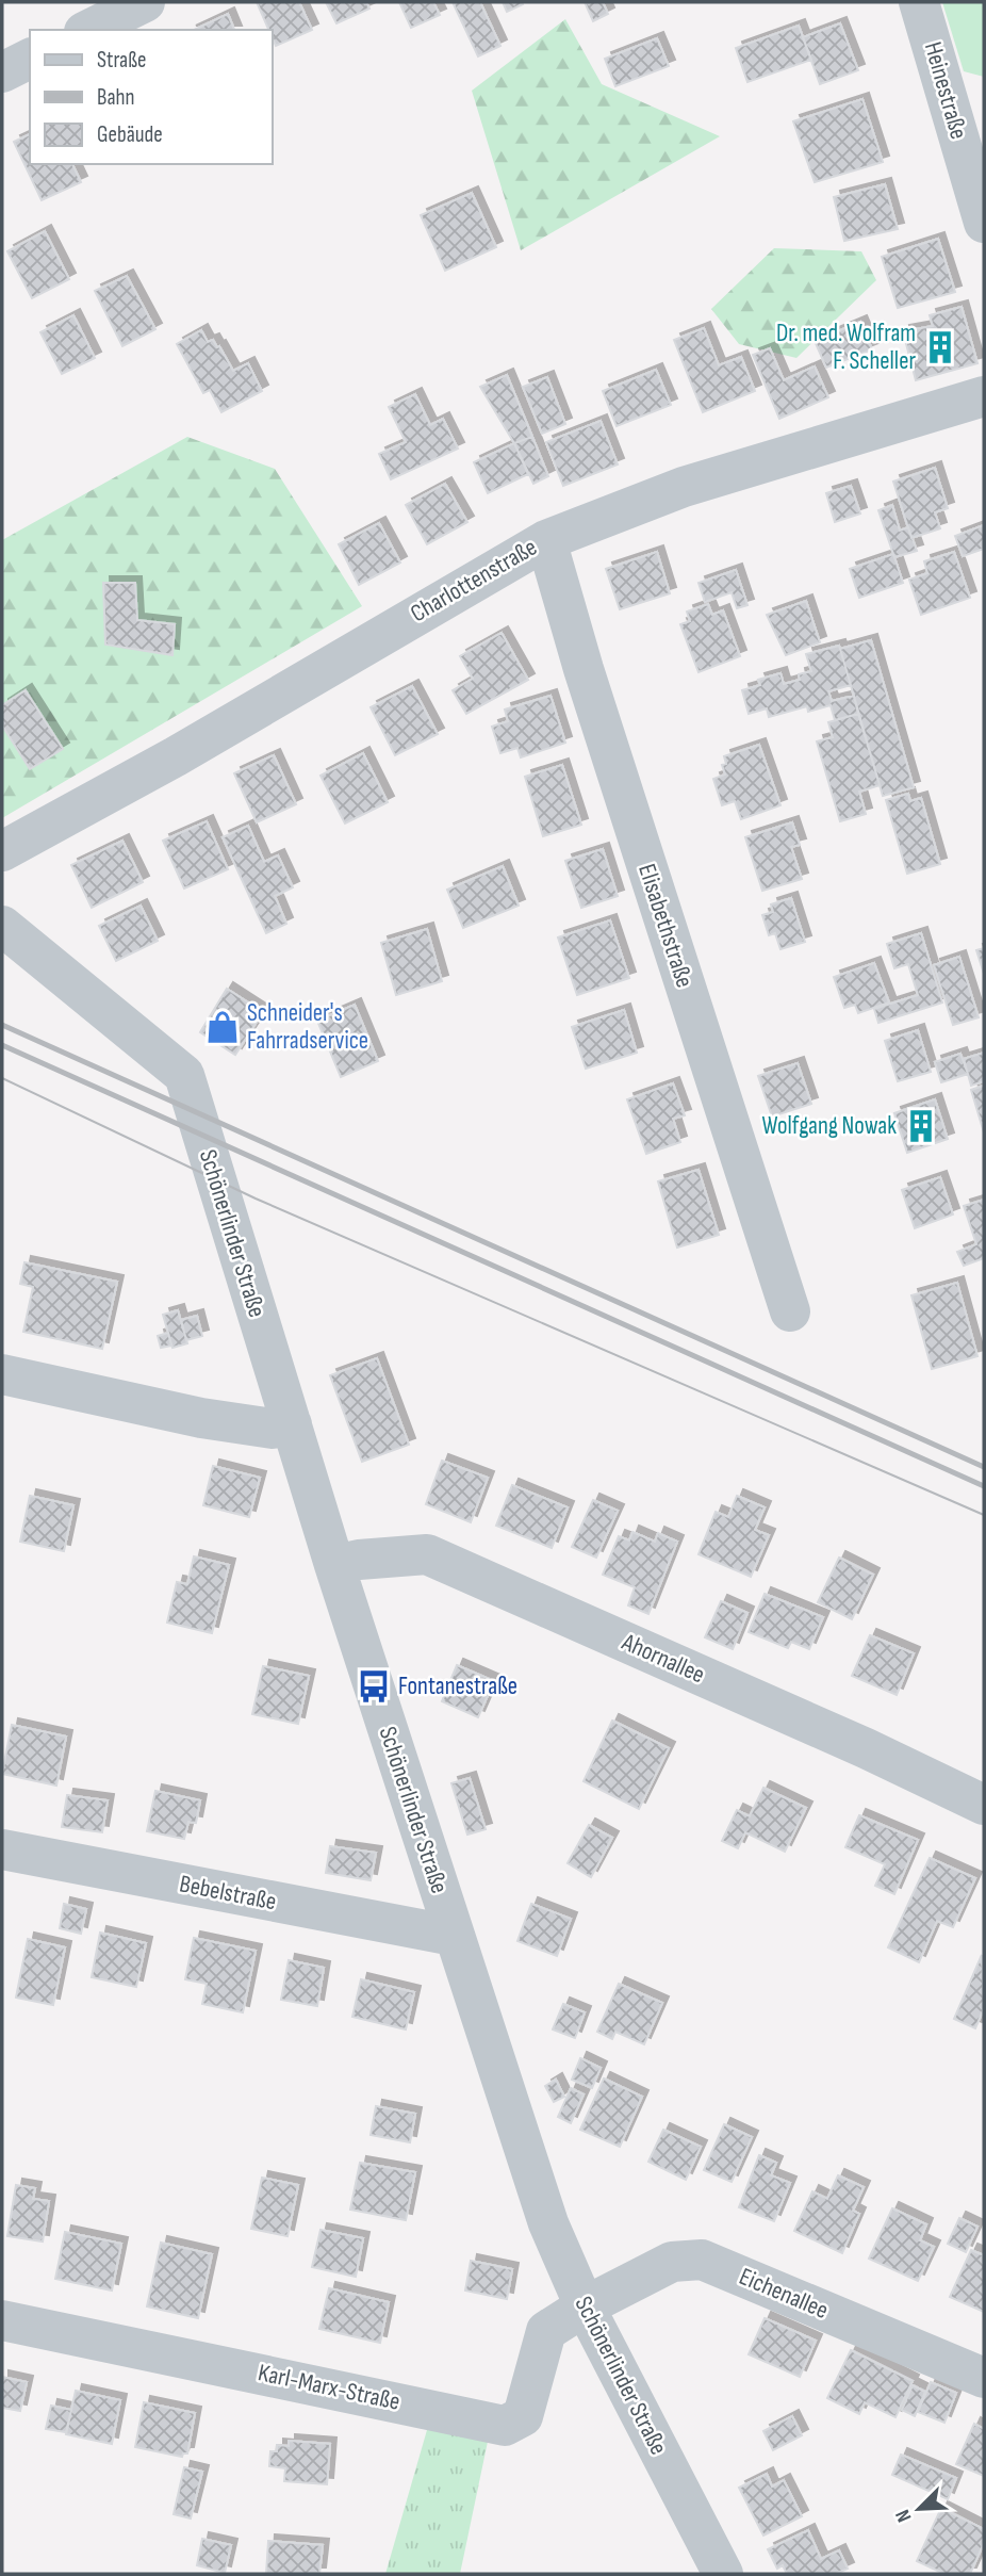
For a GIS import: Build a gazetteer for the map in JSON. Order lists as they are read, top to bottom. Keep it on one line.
{"streets":{"street":["Heinestraße","Charlottenstraße","Elisabethstraße","Schönerlinder Straße","Ahornallee","Bebelstraße","Eichenallee","Karl-Marx-Straße"]},"crossings":[["Charlottenstraße","Elisabethstraße"],["Schönerlinder Straße","Ahornallee"],["Schönerlinder Straße","Bebelstraße"],["Schönerlinder Straße","Eichenallee"],["Schönerlinder Straße","Karl-Marx-Straße"],["Eichenallee","Karl-Marx-Straße"]],"places":{"building":["Dr. med. Wolfram F. Scheller","Wolfgang Nowak"],"shop":["Schneider's Fahrradservice"],"bus stop":["Fontanestraße"]},"legend":["Straße","Bahn","Gebäude"],"north":"bottom left"}
